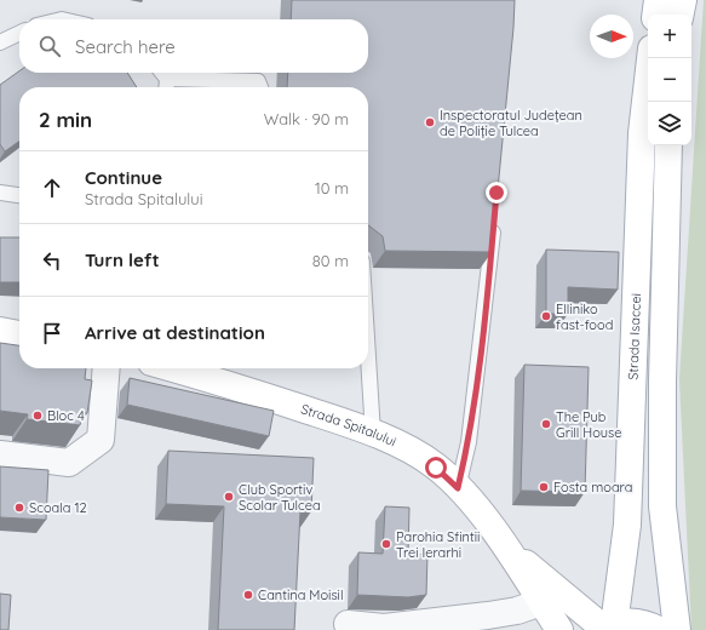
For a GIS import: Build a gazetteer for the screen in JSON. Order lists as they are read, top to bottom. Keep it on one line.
{"streets":{"main road":["Strada Isaccei","Strada Spitalului"]},"crossings":[["Strada Isaccei","Strada Spitalului"]],"places":["Inspectoratul Județean de Poliție Tulcea","Elliniko fast-food","Bloc 4","The Pub Grill House","Fosta moara","Club Sportiv Scolar Tulcea","Scoala 12","Parohia Sfintii Trei Ierarhi","Cantina Moisil"],"north":"right","page":{"map_buttons":["+","−"],"search":"Search here","heading":["2 min","Walk · 90 m"],"list":[["Continue","Strada Spitalului","10 m"],["Turn left","80 m"],"Arrive at destination"]}}
